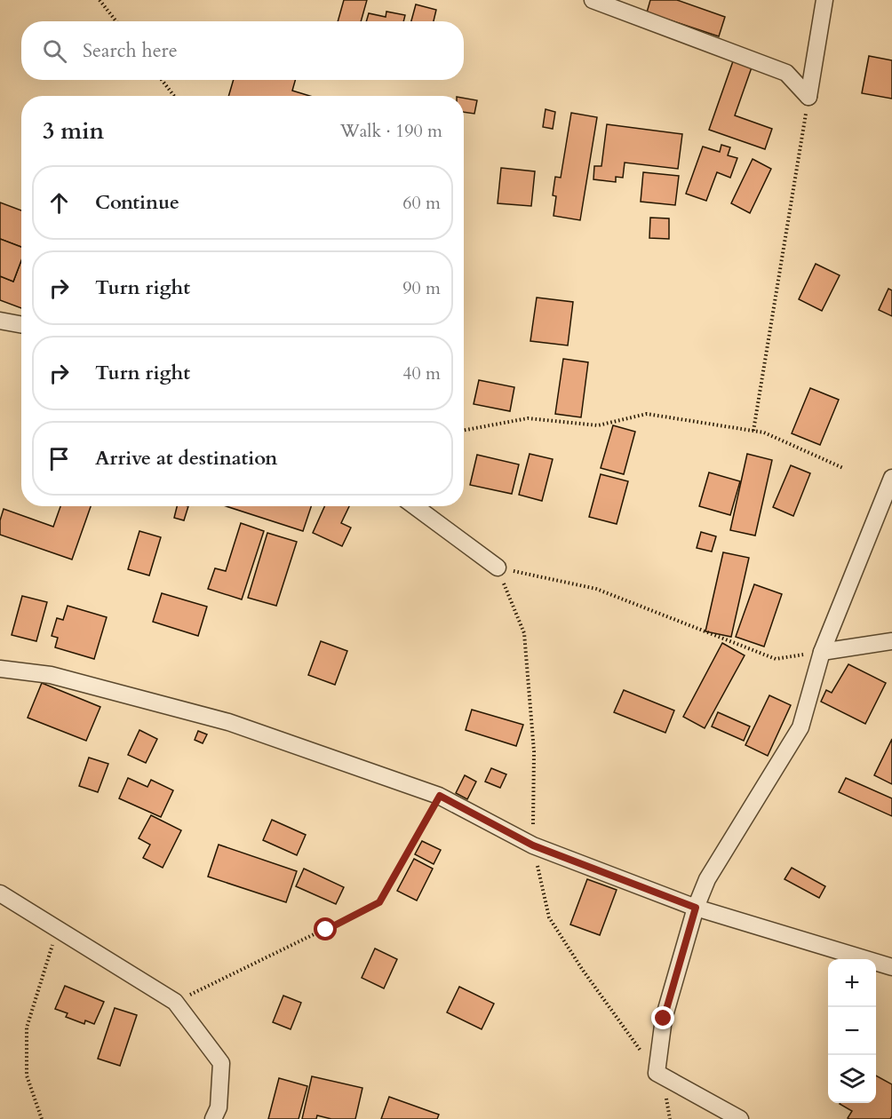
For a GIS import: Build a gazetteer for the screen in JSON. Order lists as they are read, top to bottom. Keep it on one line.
{"page":{"search":"Search here","heading":["3 min","Walk · 190 m"],"list":[["Continue","60 m"],["Turn right","90 m"],["Turn right","40 m"],"Arrive at destination"],"map_buttons":["+","−"]}}
